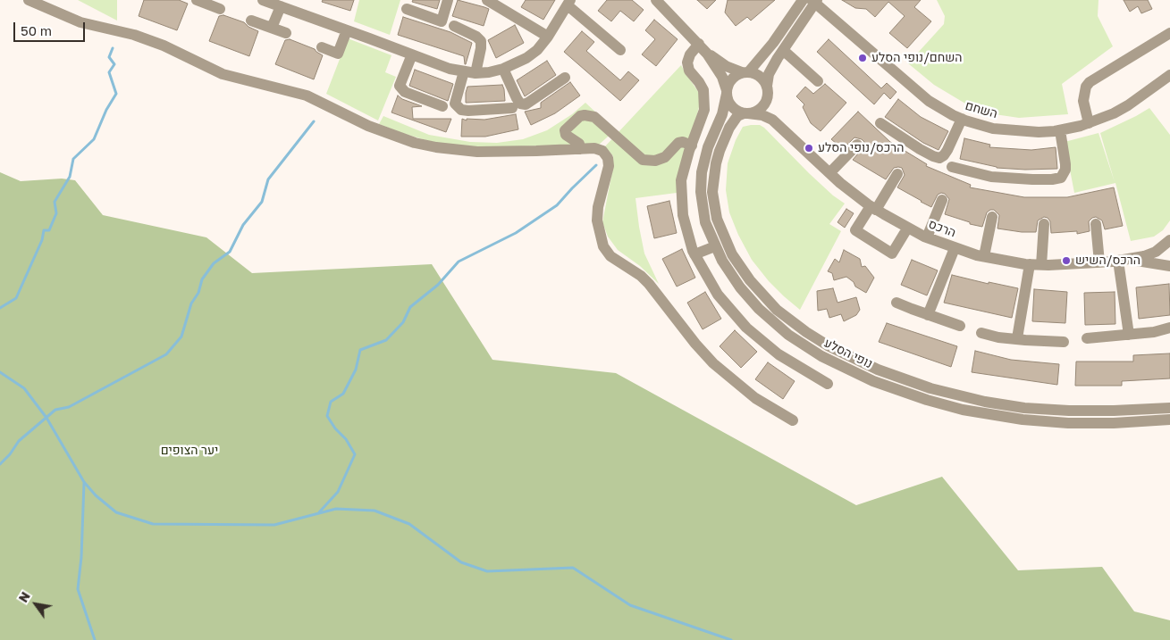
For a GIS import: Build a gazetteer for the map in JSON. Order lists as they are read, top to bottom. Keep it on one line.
{"streets":{"street":["השחם","הרכס","נופי הסלע"]},"crossings":[["הרכס","נופי הסלע"]],"parks":["יער הצופים"],"places":["השחם/נופי הסלע","הרכס/נופי הסלע","הרכס/השיש"],"scale_bar":"50 m","north":"top left"}
